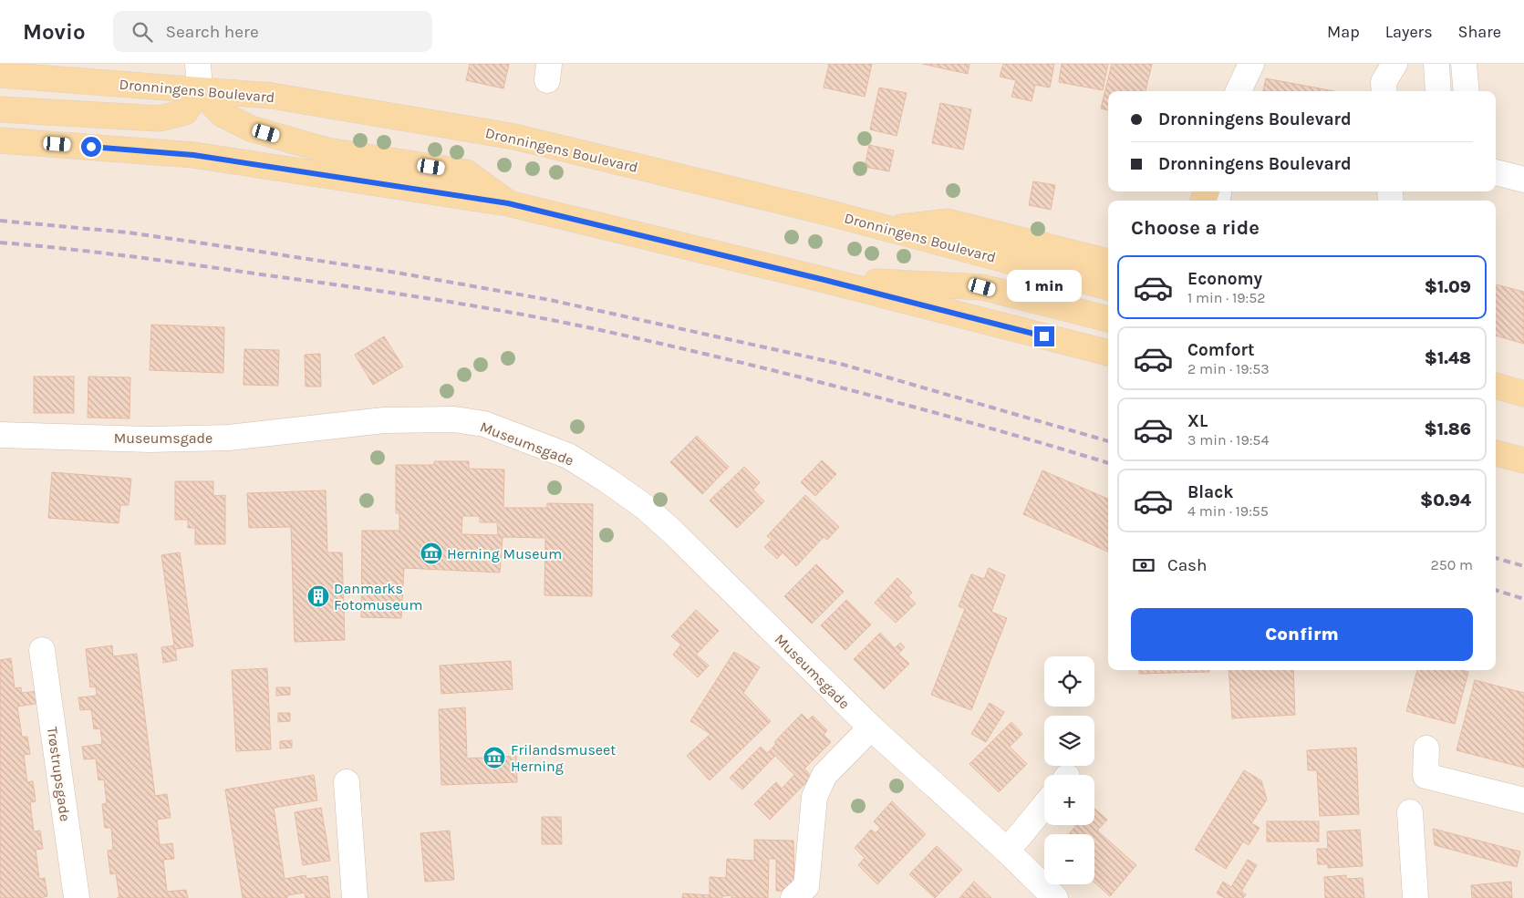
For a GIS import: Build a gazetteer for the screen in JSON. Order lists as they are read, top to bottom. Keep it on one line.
{"streets":{"main road":["Dronningens Boulevard"],"street":["Museumsgade","Trøstrupsgade"]},"places":{"museum":["Herning Museum","Frilandsmuseet Herning"],"building":["Danmarks Fotomuseum"]},"page":{"header":"Movio","search":"Search here","nav":["Map","Layers","Share"],"banner":["Dronningens Boulevard","Dronningens Boulevard"],"heading":"Choose a ride","list":[{"name":"Economy","note":"1 min · 19:52","value":"$1.09"},{"name":"Comfort","note":"2 min · 19:53","value":"$1.48"},{"name":"XL","note":"3 min · 19:54","value":"$1.86"},{"name":"Black","note":"4 min · 19:55","value":"$0.94"}],"bubble":"1 min","pay":["Cash","250 m"],"buttons":"Confirm","map_buttons":["+","−"]}}
